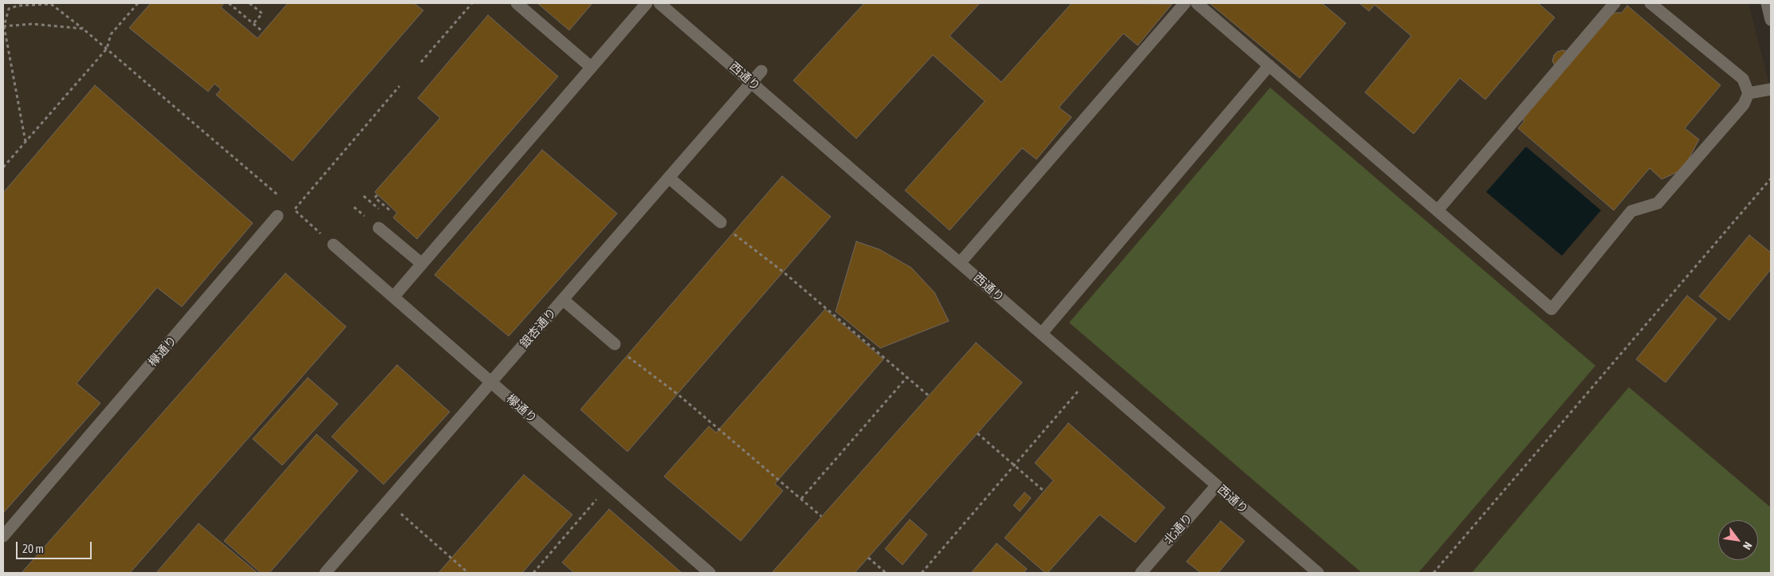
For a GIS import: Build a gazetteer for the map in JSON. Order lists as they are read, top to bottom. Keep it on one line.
{"streets":{"street":["西通り","銀杏通り","欅通り","北通り"]},"crossings":[["西通り","銀杏通り"],["西通り","北通り"],["銀杏通り","欅通り"]],"scale_bar":"20 m","north":"bottom right"}
